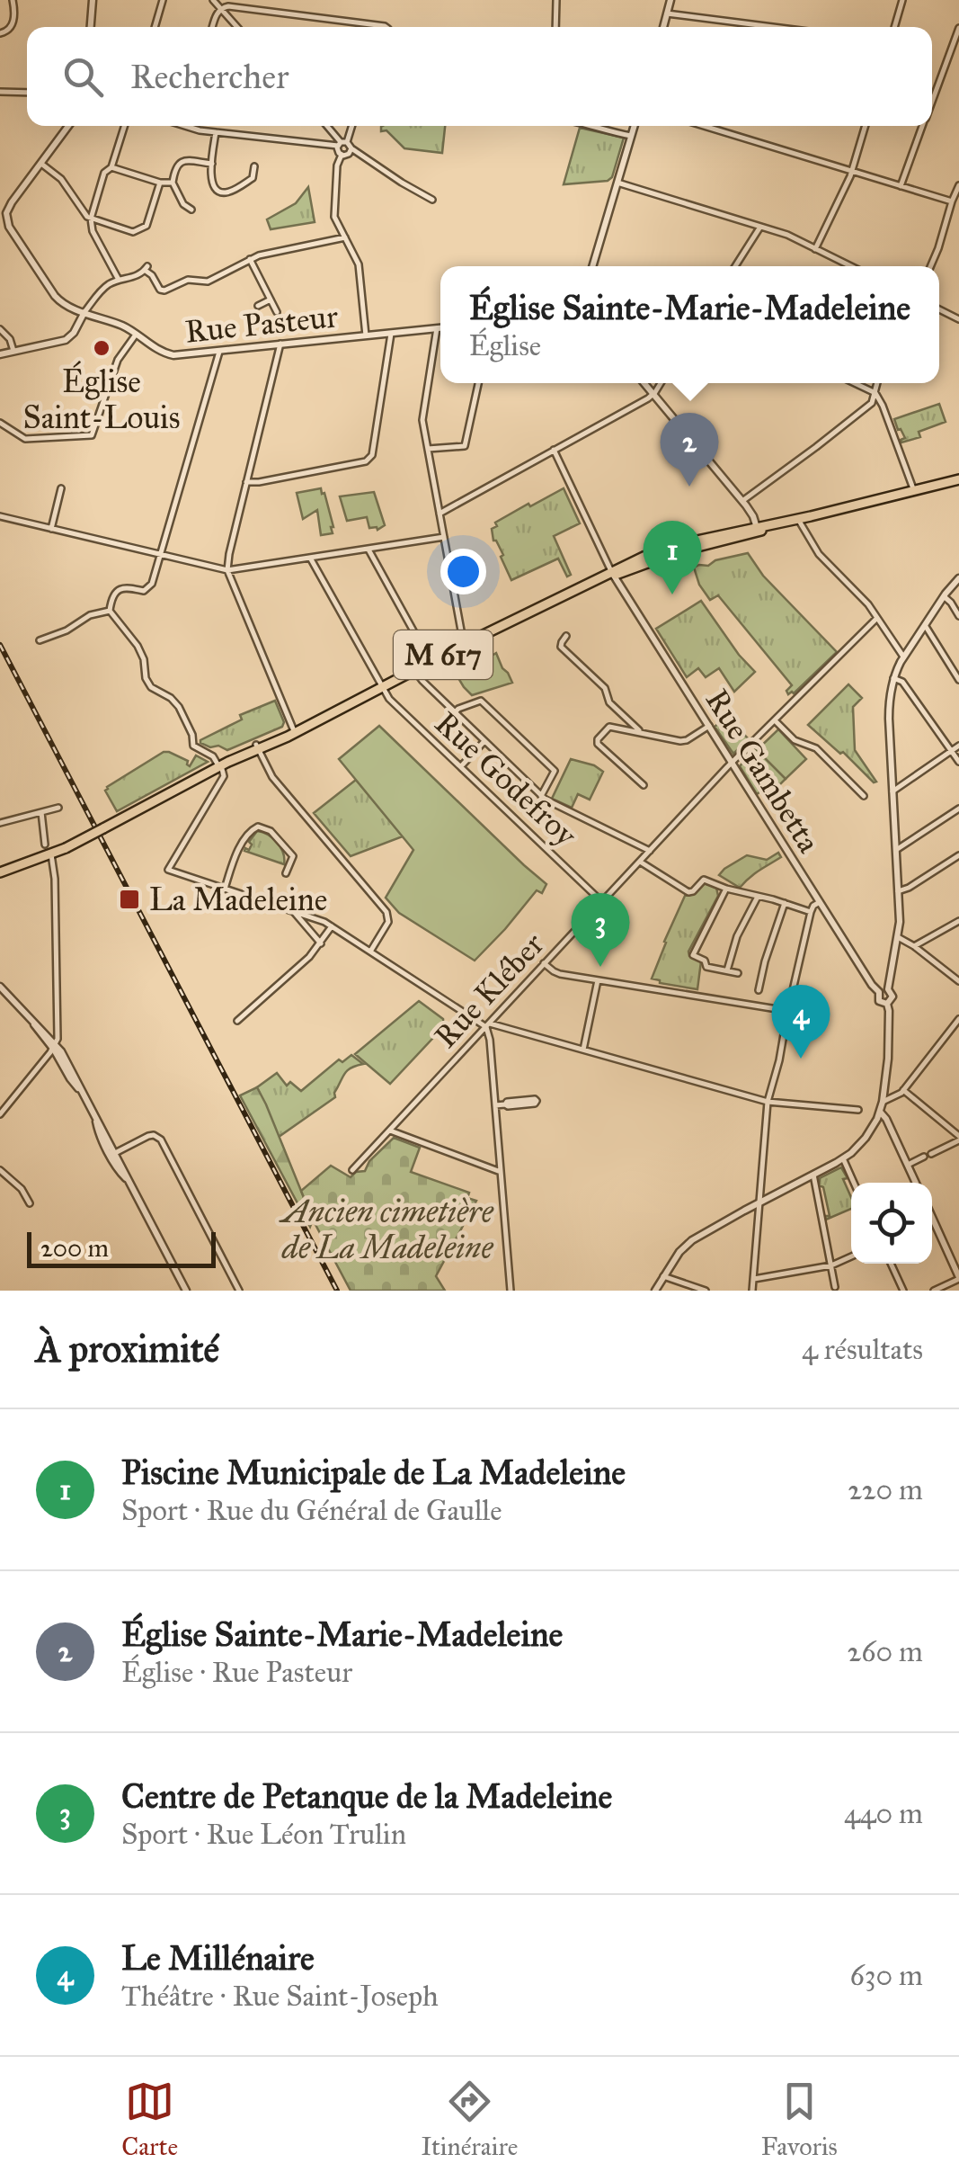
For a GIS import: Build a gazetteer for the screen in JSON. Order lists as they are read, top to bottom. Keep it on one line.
{"streets":{"main road":["M 617"],"street":["Rue Pasteur","Rue Gambetta","Rue Godefroy","Rue Kléber"]},"crossings":[["M 617","Rue Gambetta"],["M 617","Rue Godefroy"],["Rue Gambetta","Rue Kléber"],["Rue Godefroy","Rue Kléber"]],"parks":["Ancien cimetière de La Madeleine"],"places":{"other":["Église Saint-Louis"],"transit":["La Madeleine"]},"scale_bar":"200 m","page":{"search":"Rechercher","popup":["Église Sainte-Marie-Madeleine","Église"],"pins":["2","1","3","4"],"scale":"200 m","heading":["À proximité","4 résultats"],"list":[{"mark":"1","name":"Piscine Municipale de La Madeleine","note":"Sport · Rue du Général de Gaulle","value":"220 m"},{"mark":"2","name":"Église Sainte-Marie-Madeleine","note":"Église · Rue Pasteur","value":"260 m"},{"mark":"3","name":"Centre de Petanque de la Madeleine","note":"Sport · Rue Léon Trulin","value":"440 m"},{"mark":"4","name":"Le Millénaire","note":"Théâtre · Rue Saint-Joseph","value":"630 m"}],"nav":["Carte","Itinéraire","Favoris"]}}
